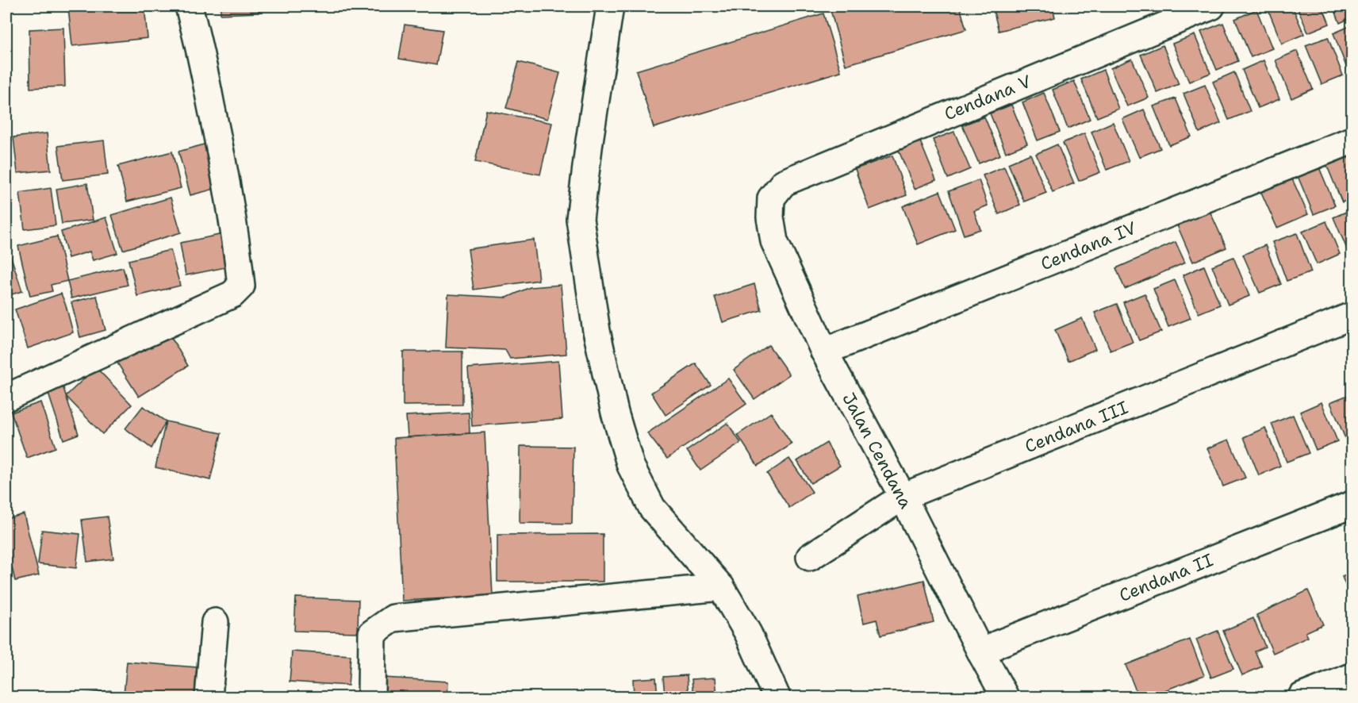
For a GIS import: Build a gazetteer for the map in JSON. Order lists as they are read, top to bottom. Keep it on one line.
{"streets":{"street":["Cendana V","Cendana IV","Cendana III","Jalan Cendana","Cendana II"]},"crossings":[["Cendana V","Jalan Cendana"],["Cendana IV","Jalan Cendana"],["Cendana III","Jalan Cendana"],["Jalan Cendana","Cendana II"]]}
